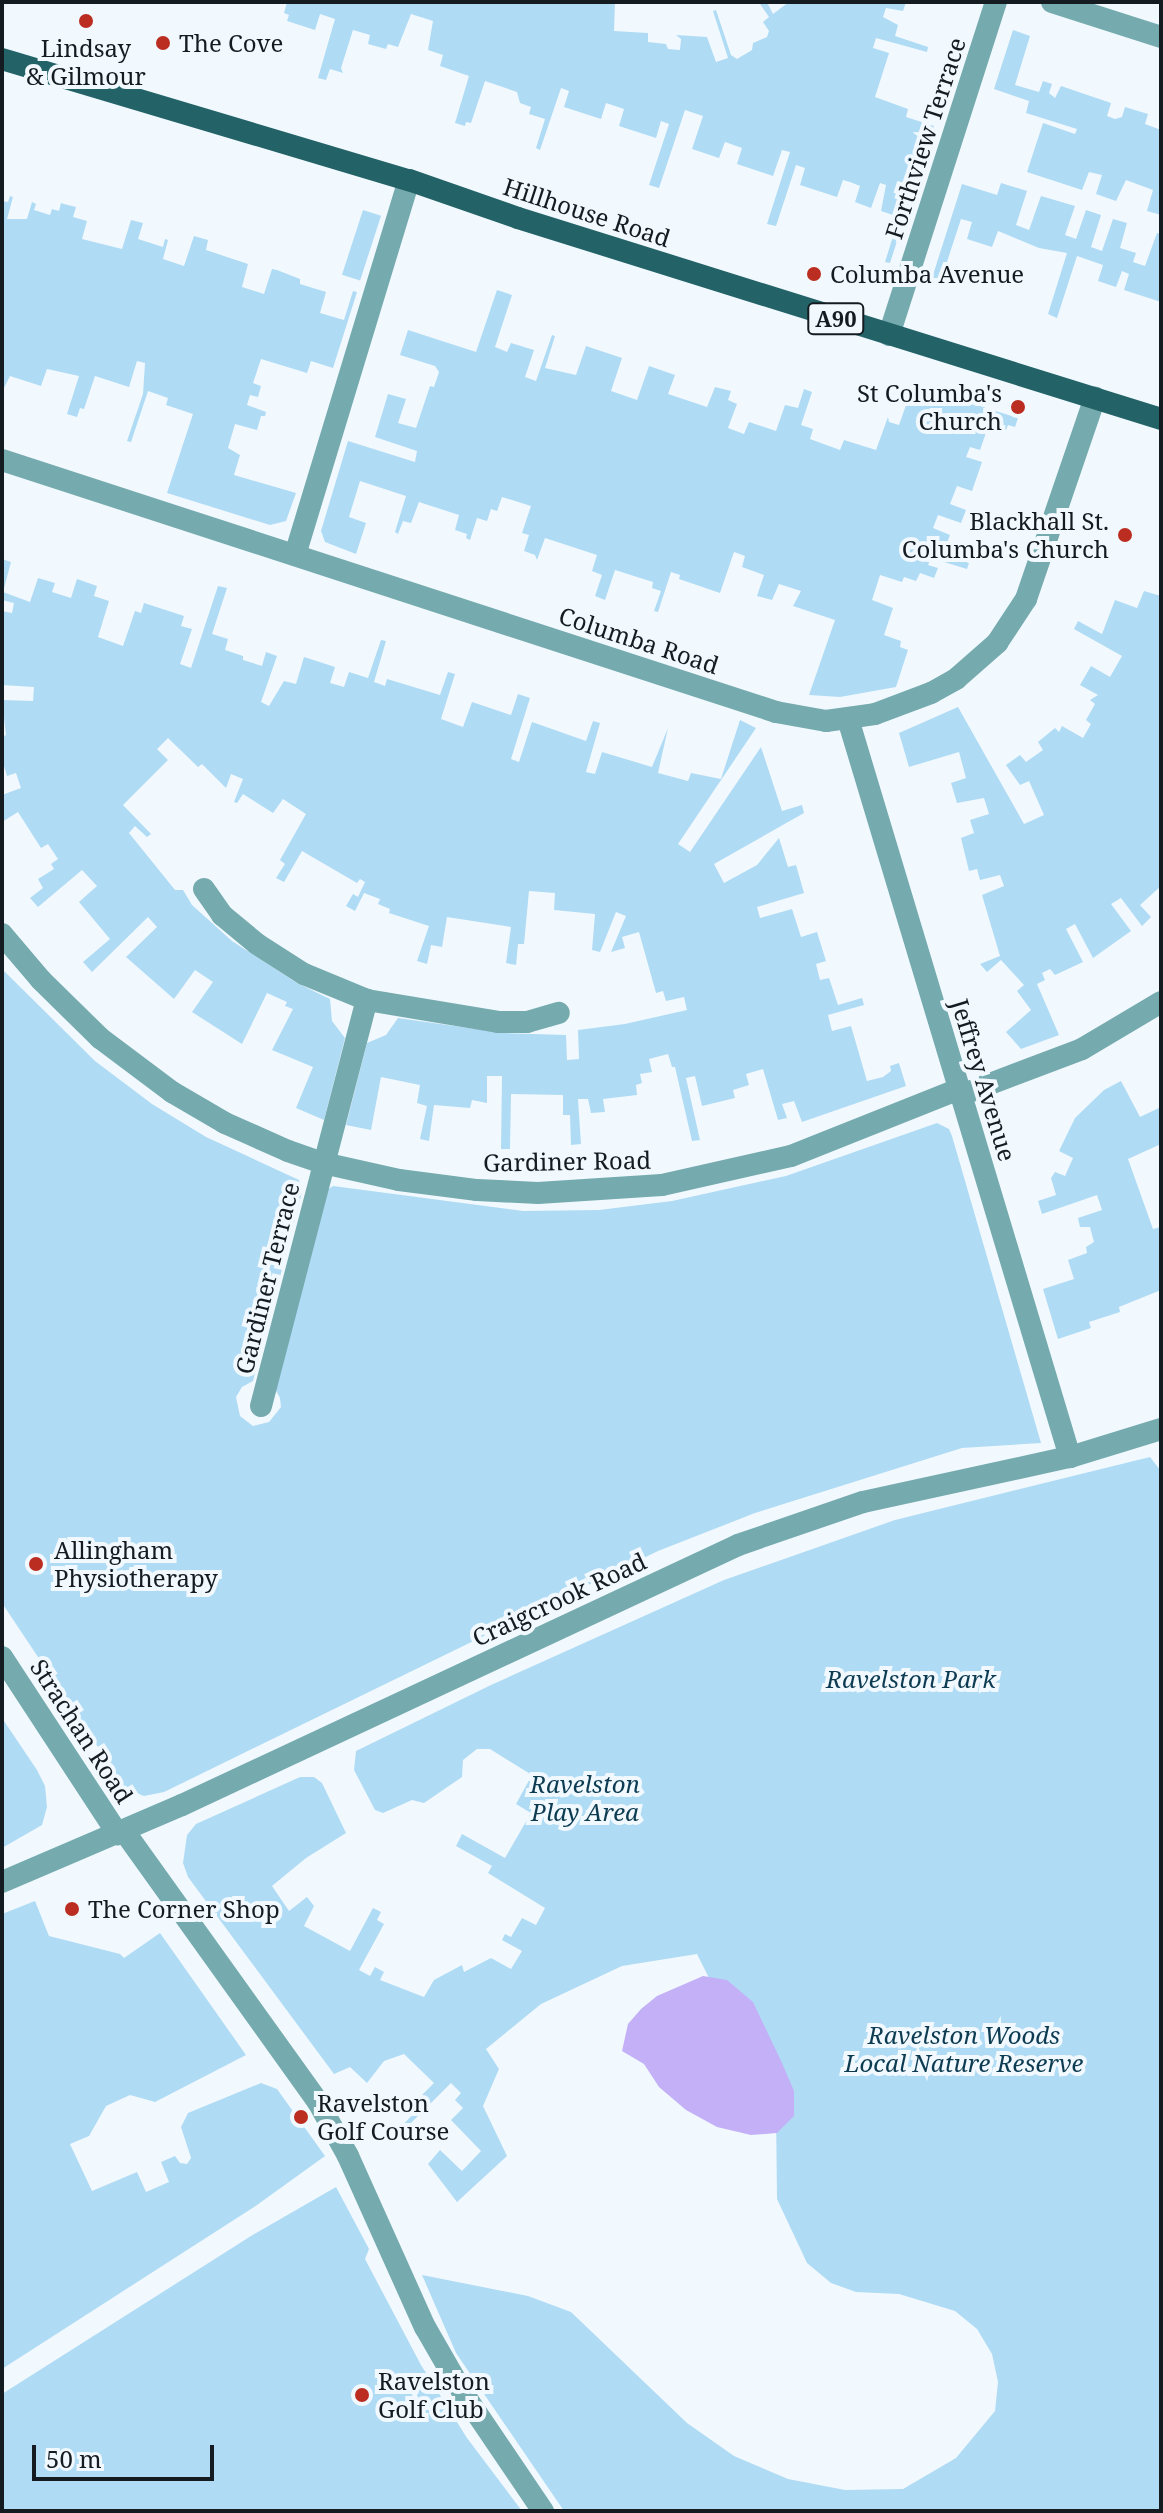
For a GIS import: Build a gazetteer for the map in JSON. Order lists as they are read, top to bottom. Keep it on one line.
{"streets":{"main road":["Hillhouse Road","A90"],"street":["Forthview Terrace","Columba Road","Jeffrey Avenue","Gardiner Road","Gardiner Terrace","Craigcrook Road","Strachan Road"]},"crossings":[["Forthview Terrace","Hillhouse Road"],["Hillhouse Road","Columba Road"],["Columba Road","Jeffrey Avenue"],["Jeffrey Avenue","Gardiner Road"],["Jeffrey Avenue","Craigcrook Road"],["Gardiner Road","Gardiner Terrace"],["Craigcrook Road","Strachan Road"]],"parks":["Ravelston Park","Ravelston Play Area","Ravelston Woods Local Nature Reserve"],"places":["Lindsay & Gilmour","The Cove","Columba Avenue","St Columba's Church","Blackhall St. Columba's Church","Allingham Physiotherapy","The Corner Shop","Ravelston Golf Course","Ravelston Golf Club"],"scale_bar":"50 m"}
